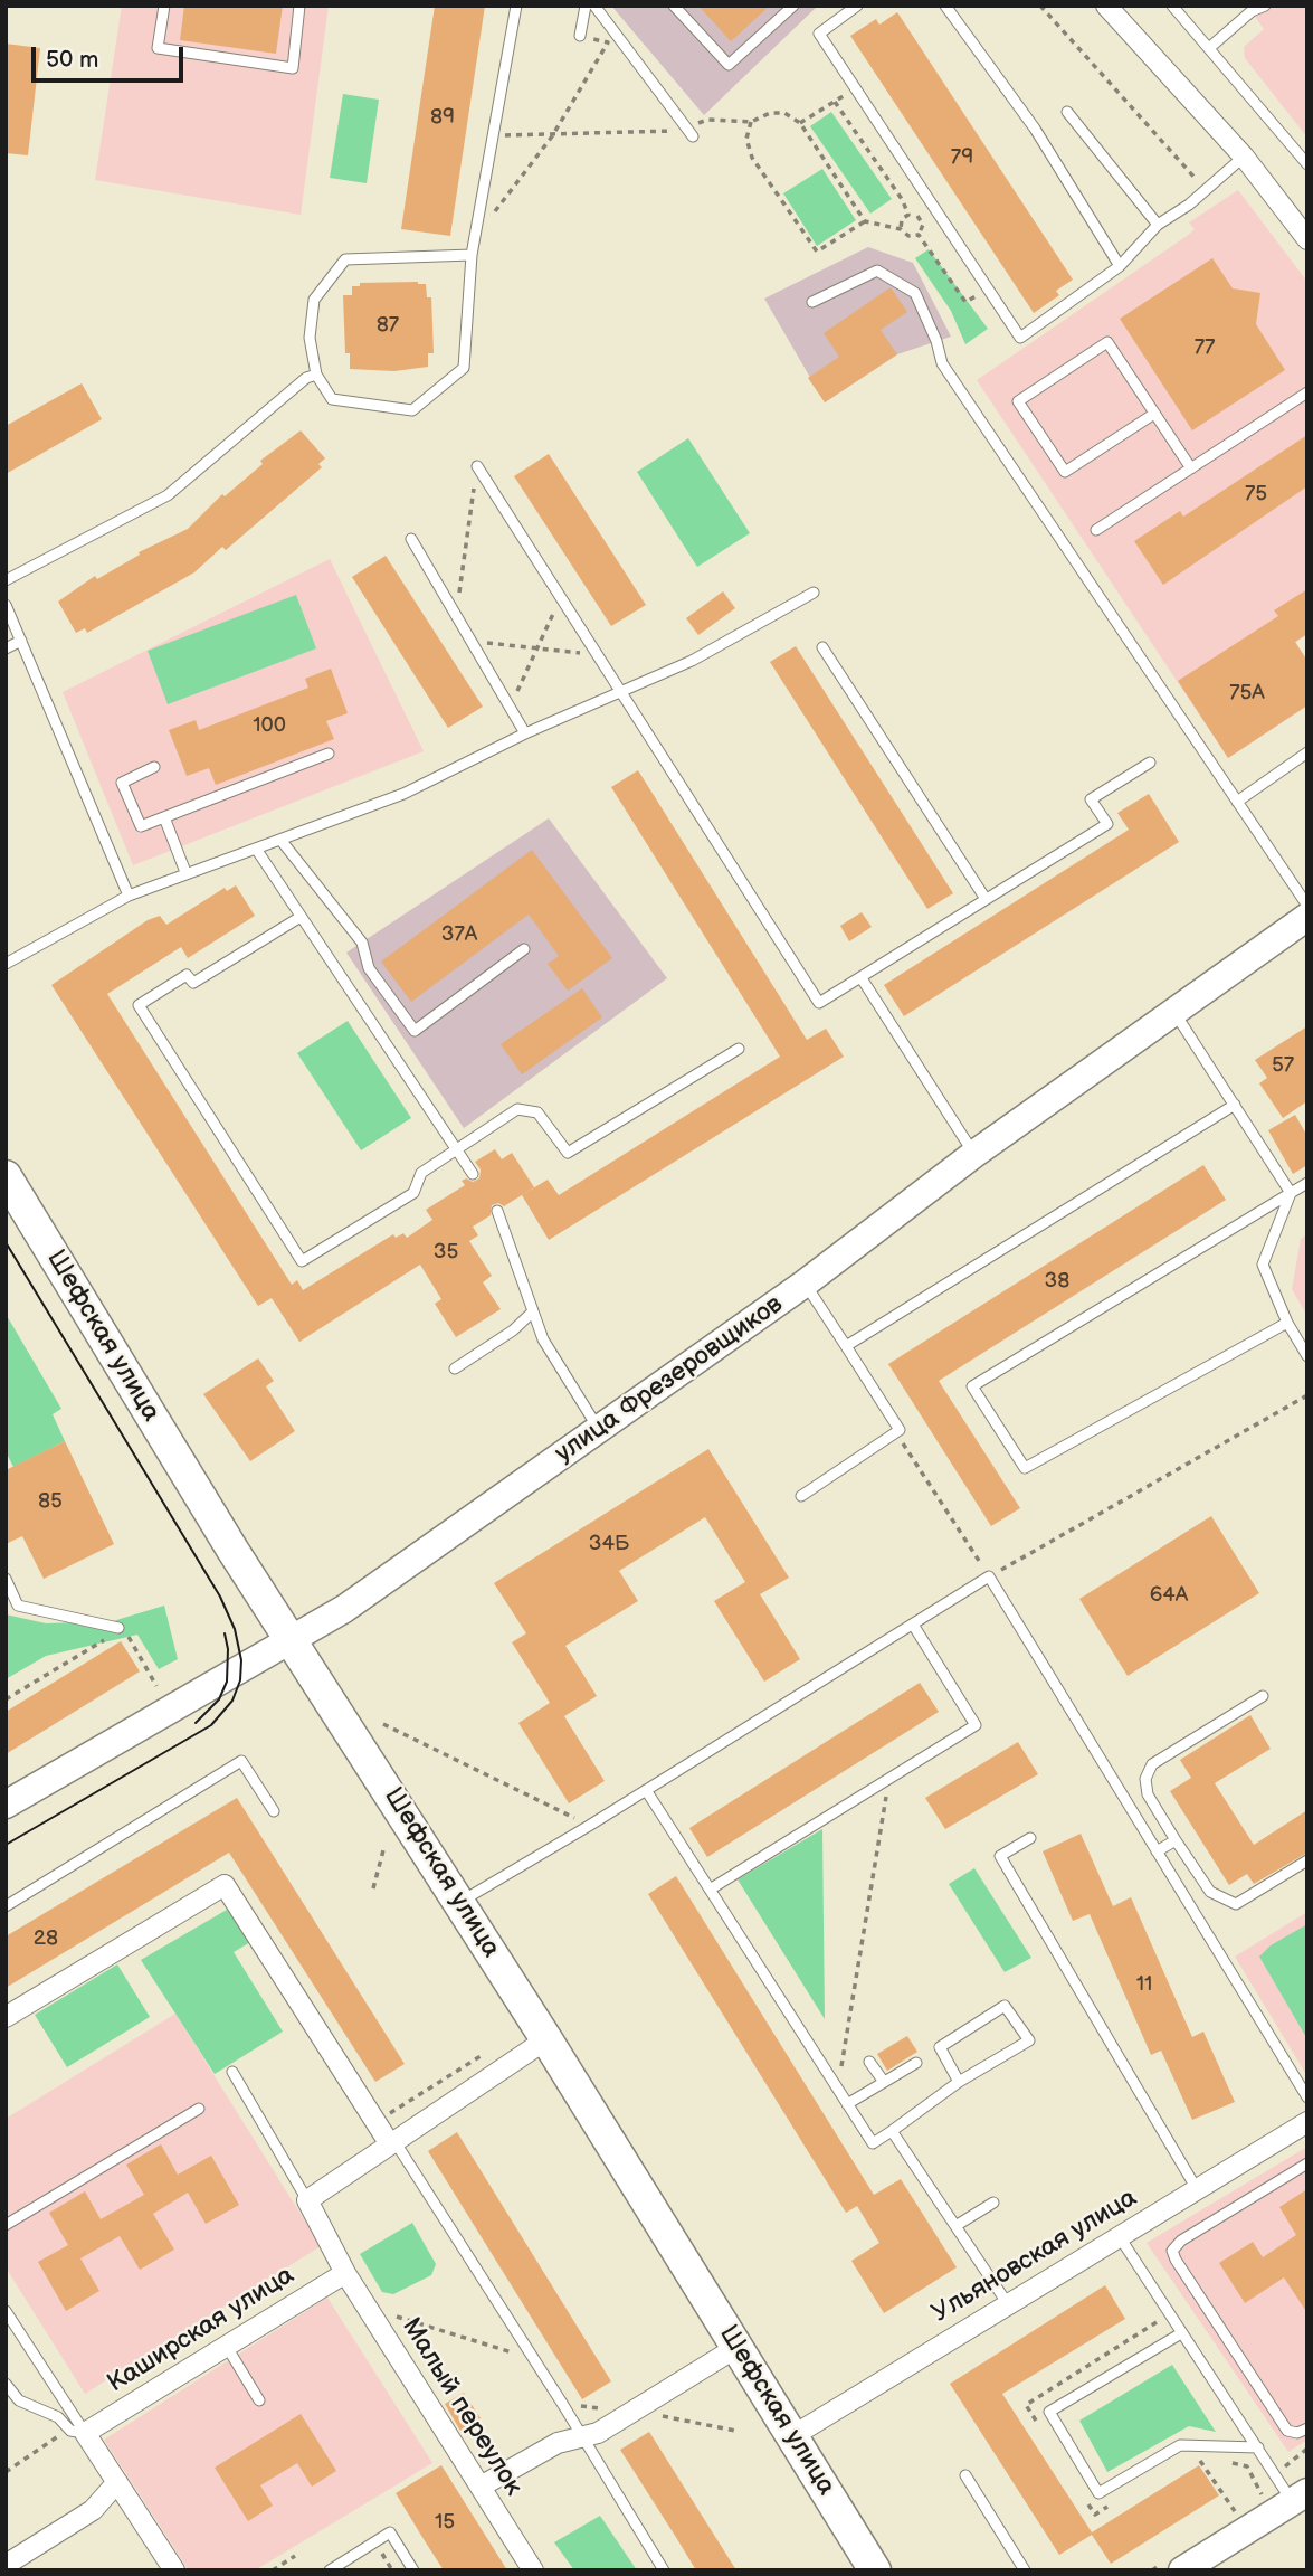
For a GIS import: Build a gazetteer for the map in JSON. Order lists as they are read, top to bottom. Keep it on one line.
{"streets":{"main road":["Шефская улица","улица Фрезеровщиков"],"street":["Ульяновская улица","Каширская улица","Малый переулок"]},"crossings":[["Шефская улица","улица Фрезеровщиков"],["Шефская улица","Ульяновская улица"],["Каширская улица","Малый переулок"]],"house_numbers":["89","79","87","77","75","75А","100","37А","57","35","38","85","34Б","64А","28","11","15"],"scale_bar":"50 m"}
